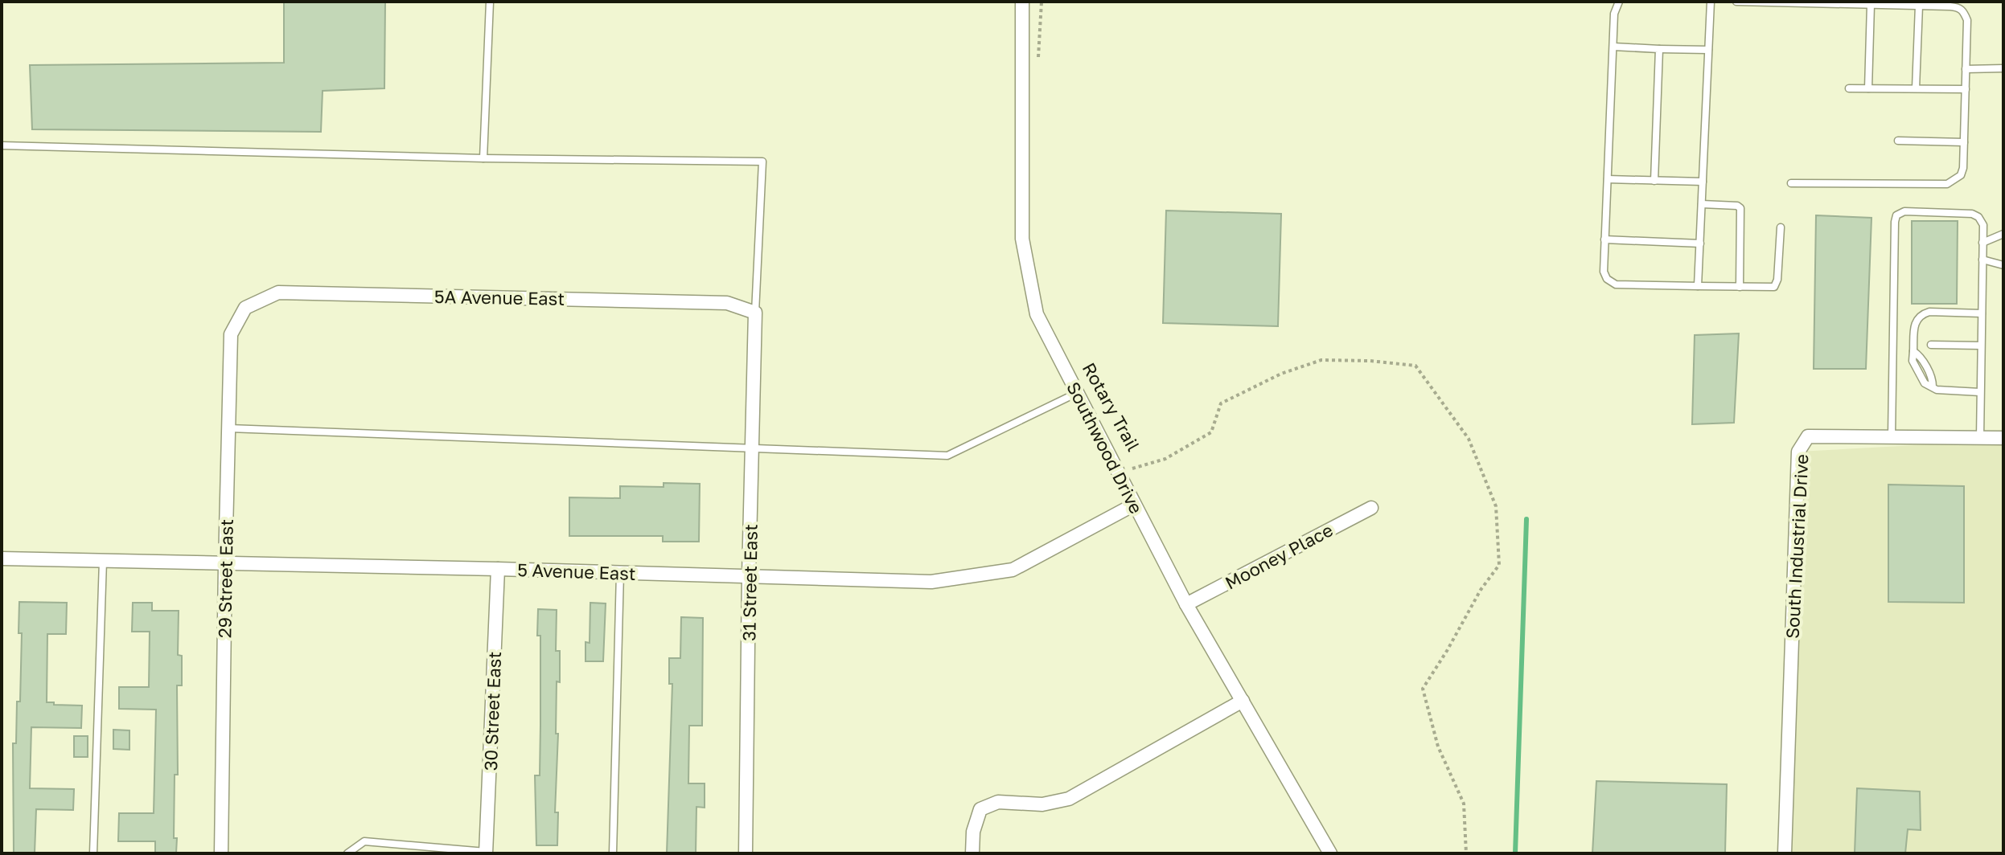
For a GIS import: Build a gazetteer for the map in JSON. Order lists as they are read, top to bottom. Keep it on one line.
{"streets":{"street":["5A Avenue East","Southwood Drive","South Industrial Drive","Mooney Place","5 Avenue East","29 Street East","31 Street East","30 Street East"],"path":["Rotary Trail"]},"crossings":[["5A Avenue East","29 Street East"],["5A Avenue East","31 Street East"],["Southwood Drive","Mooney Place"],["Southwood Drive","5 Avenue East"],["5 Avenue East","29 Street East"],["5 Avenue East","31 Street East"],["5 Avenue East","30 Street East"]]}
